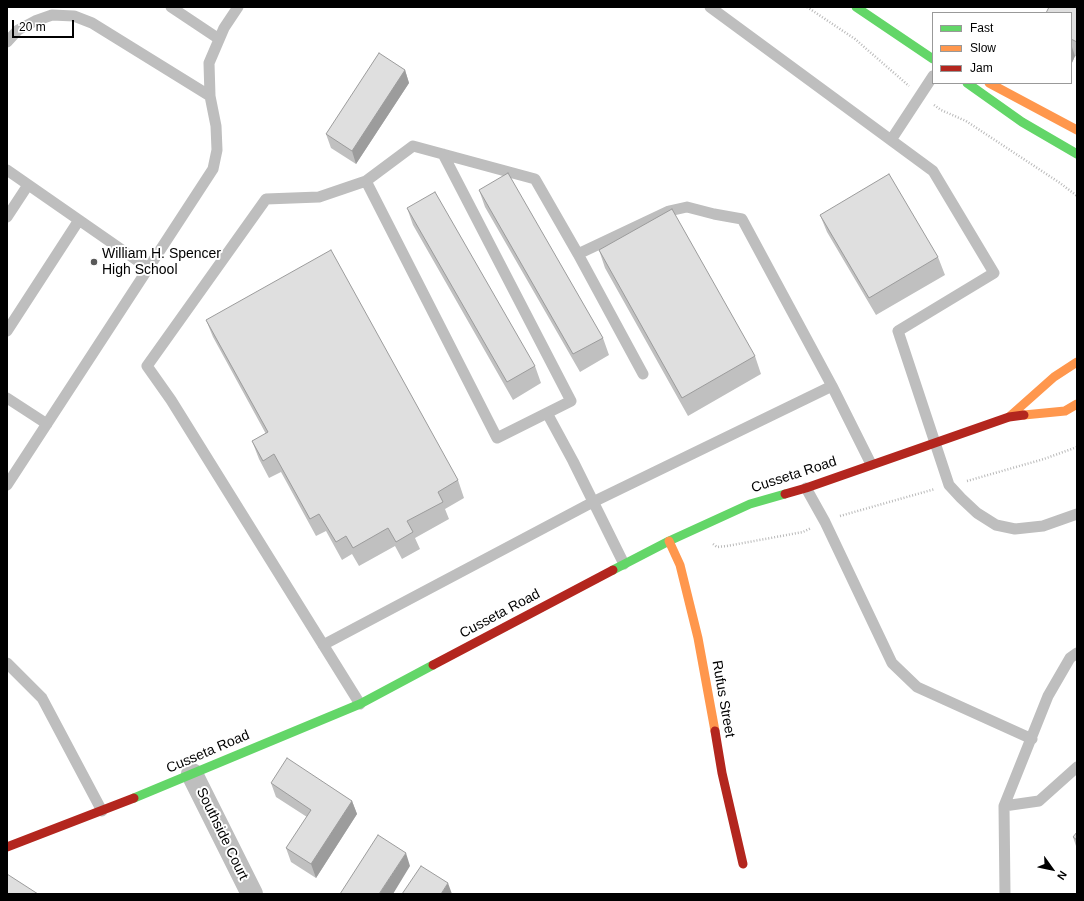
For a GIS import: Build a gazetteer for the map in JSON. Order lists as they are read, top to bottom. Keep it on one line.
{"streets":{"street":["Cusseta Road","Rufus Street","Southside Court"]},"crossings":[["Cusseta Road","Rufus Street"],["Cusseta Road","Southside Court"]],"places":["William H. Spencer High School"],"legend":["Fast","Slow","Jam"],"scale_bar":"20 m","north":"bottom right"}
